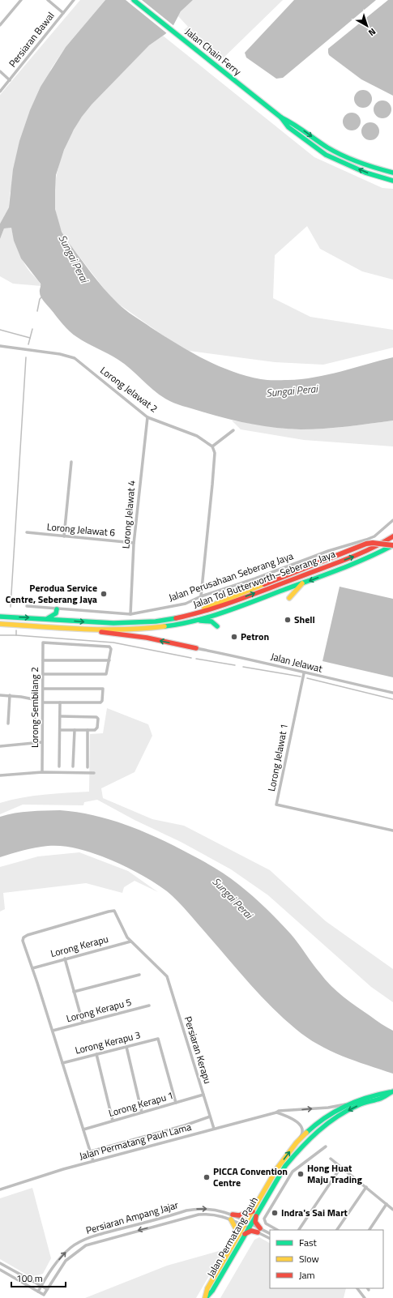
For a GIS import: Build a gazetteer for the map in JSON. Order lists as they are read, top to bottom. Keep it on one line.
{"streets":{"main road":["Jalan Chain Ferry","Jalan Tol Butterworth–Seberang Jaya","Jalan Permatang Pauh"],"street":["Persiaran Bawal","Lorong Jelawat 2","Lorong Jelawat 4","Lorong Jelawat 6","Jalan Perusahaan Seberang Jaya","Jalan Jelawat","Lorong Sembilang 2","Lorong Jelawat 1","Lorong Kerapu","Lorong Kerapu 5","Lorong Kerapu 3","Persiaran Kerapu","Lorong Kerapu 1","Jalan Permatang Pauh Lama","Persiaran Ampang Jajar"]},"crossings":[["Lorong Jelawat 2","Lorong Jelawat 4"],["Lorong Jelawat 4","Lorong Jelawat 6"],["Lorong Jelawat 4","Jalan Perusahaan Seberang Jaya"],["Jalan Jelawat","Lorong Jelawat 1"],["Lorong Kerapu","Persiaran Kerapu"],["Lorong Kerapu 3","Lorong Kerapu 1"],["Persiaran Kerapu","Lorong Kerapu 1"],["Persiaran Kerapu","Jalan Permatang Pauh Lama"],["Persiaran Ampang Jajar","Jalan Permatang Pauh"]],"water":["Sungai Perai"],"places":["Perodua Service Centre, Seberang Jaya","Shell","Petron","Hong Huat Maju Trading","PICCA Convention Centre","Indra's Sai Mart"],"legend":["Fast","Slow","Jam"],"scale_bar":"100 m","north":"bottom right"}
